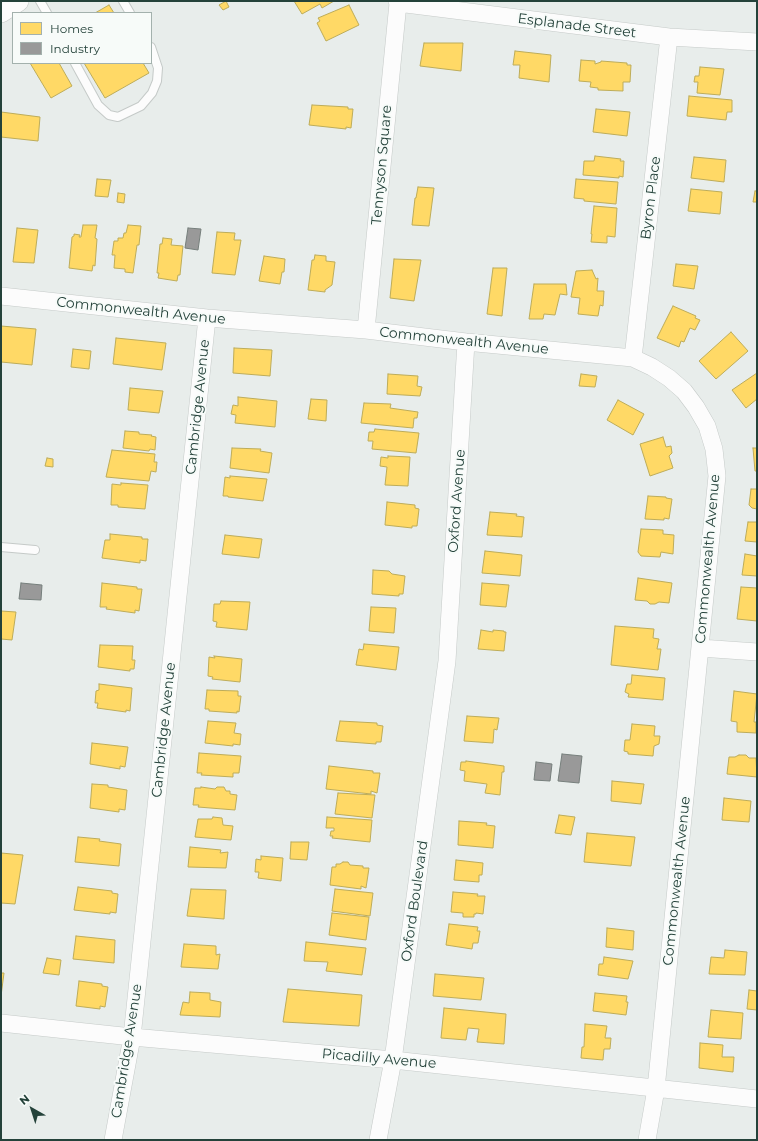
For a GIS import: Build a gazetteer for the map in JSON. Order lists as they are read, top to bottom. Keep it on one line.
{"streets":{"street":["Esplanade Street","Tennyson Square","Byron Place","Commonwealth Avenue","Cambridge Avenue","Oxford Avenue","Oxford Boulevard","Picadilly Avenue"]},"crossings":[["Esplanade Street","Tennyson Square"],["Esplanade Street","Byron Place"],["Tennyson Square","Commonwealth Avenue"],["Byron Place","Commonwealth Avenue"],["Commonwealth Avenue","Cambridge Avenue"],["Commonwealth Avenue","Oxford Avenue"],["Commonwealth Avenue","Picadilly Avenue"],["Cambridge Avenue","Picadilly Avenue"],["Oxford Avenue","Oxford Boulevard"],["Oxford Boulevard","Picadilly Avenue"]],"legend":["Homes","Industry"],"north":"top left"}
